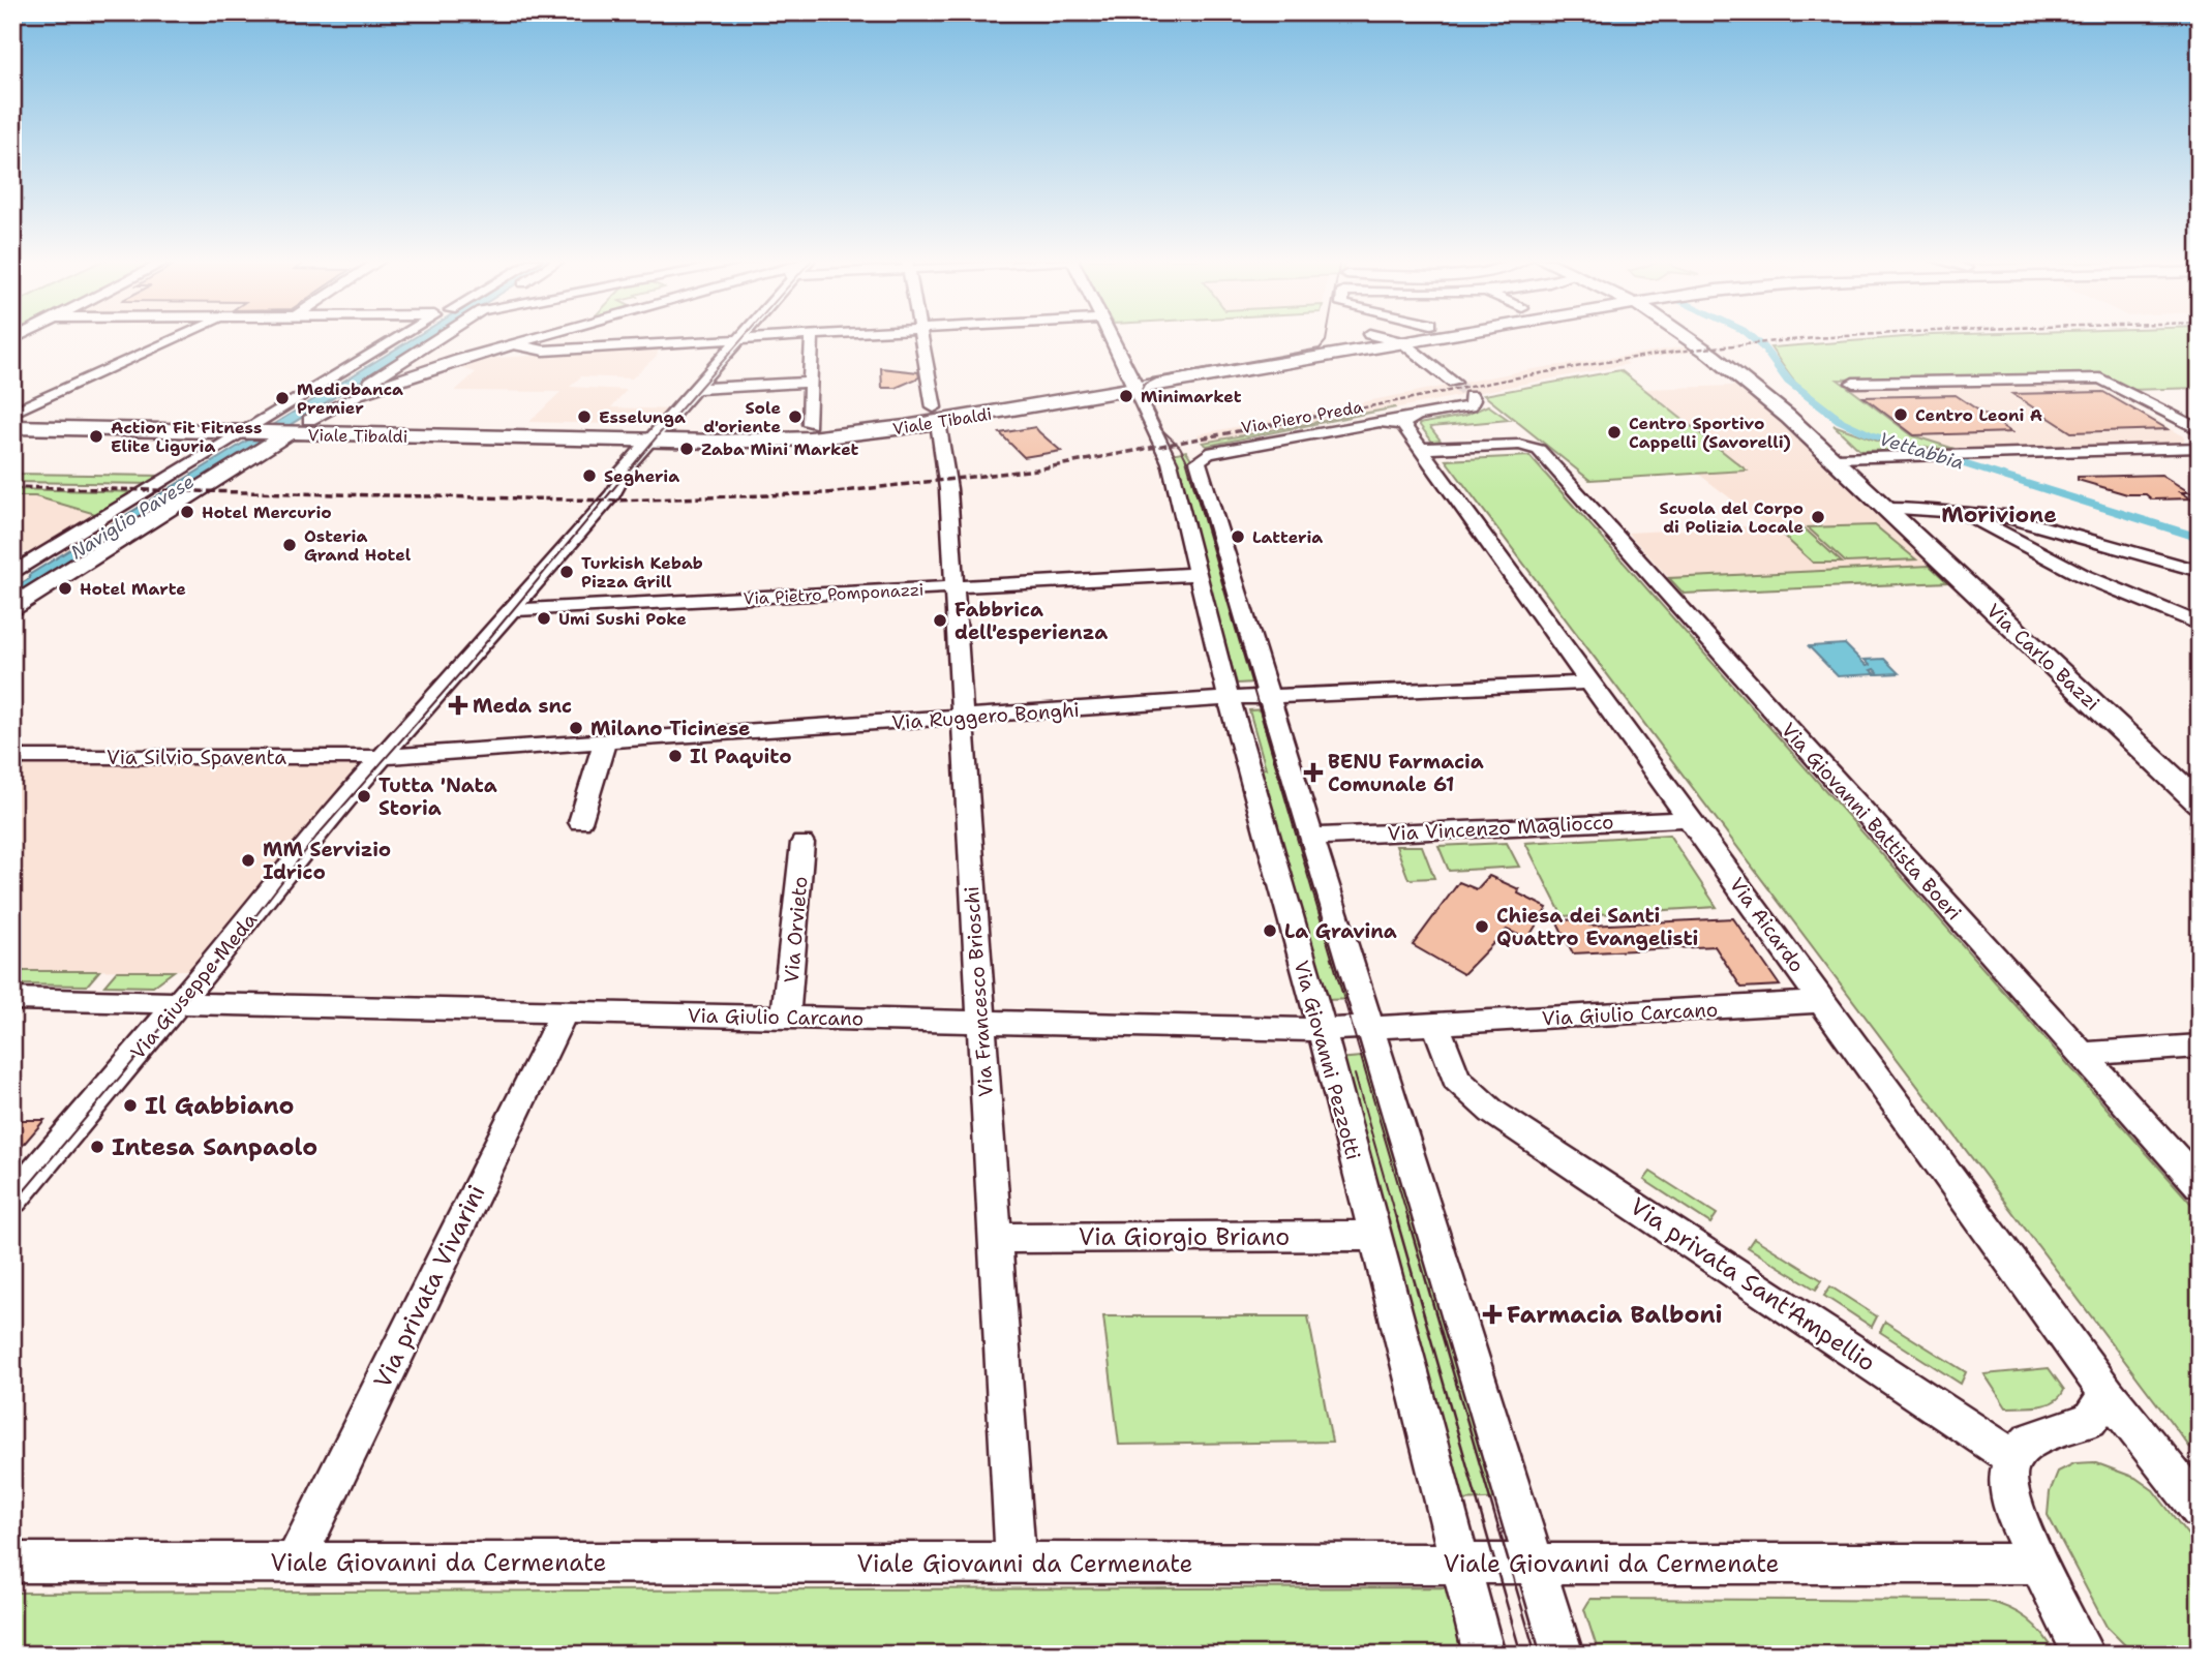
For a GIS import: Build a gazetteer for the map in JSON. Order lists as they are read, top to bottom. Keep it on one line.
{"streets":{"main road":["Viale Tibaldi","Via Carlo Bazzi"],"street":["Via Piero Preda","Via Pietro Pomponazzi","Via Ruggero Bonghi","Via Silvio Spaventa","Via Giovanni Battista Boeri","Via Vincenzo Magliocco","Via Aicardo","Via Orvieto","Via Giuseppe Meda","Via Francesco Brioschi","Via Giulio Carcano","Via Giovanni Pezzotti","Via Giorgio Briano","Via privata Sant'Ampellio","Via privata Vivarini","Viale Giovanni da Cermenate"]},"crossings":[["Via Piero Preda","Via Ruggero Bonghi"],["Viale Tibaldi","Via Giuseppe Meda"],["Viale Tibaldi","Via Francesco Brioschi"],["Viale Tibaldi","Via Giovanni Pezzotti"],["Via Pietro Pomponazzi","Via Giuseppe Meda"],["Via Pietro Pomponazzi","Via Francesco Brioschi"],["Via Pietro Pomponazzi","Via Giovanni Pezzotti"],["Via Ruggero Bonghi","Via Silvio Spaventa"],["Via Ruggero Bonghi","Via Aicardo"],["Via Ruggero Bonghi","Via Giuseppe Meda"],["Via Ruggero Bonghi","Via Francesco Brioschi"],["Via Ruggero Bonghi","Via Giovanni Pezzotti"],["Via Silvio Spaventa","Via Giuseppe Meda"],["Via Giovanni Battista Boeri","Via Aicardo"],["Via Vincenzo Magliocco","Via Aicardo"],["Via Aicardo","Via Giulio Carcano"],["Via Orvieto","Via Giulio Carcano"],["Via Giuseppe Meda","Via Giulio Carcano"],["Via Francesco Brioschi","Via Giulio Carcano"],["Via Francesco Brioschi","Via Giorgio Briano"],["Via Francesco Brioschi","Viale Giovanni da Cermenate"],["Via Giulio Carcano","Via Giovanni Pezzotti"],["Via Giulio Carcano","Via privata Sant'Ampellio"],["Via Giulio Carcano","Via privata Vivarini"],["Via Giovanni Pezzotti","Via Giorgio Briano"],["Via Giovanni Pezzotti","Viale Giovanni da Cermenate"],["Via privata Vivarini","Viale Giovanni da Cermenate"]],"districts":["Morivione"],"water":["Vettabbia","Naviglio Pavese"],"places":{"other":["Minimarket","Mediobanca Premier","Centro Leoni A","Esselunga","Sole d'oriente","Centro Sportivo Cappelli (Savorelli)","Action Fit Fitness Elite Liguria","Zaba Mini Market","Segheria","Hotel Mercurio","Scuola del Corpo di Polizia Locale","Latteria","Osteria Grand Hotel","Turkish Kebab Pizza Grill","Hotel Marte","Umi Sushi Poke","Fabbrica dell'esperienza","Milano Ticinese","Il Paquito","Tutta 'Nata Storia","MM Servizio Idrico","Chiesa dei Santi Quattro Evangelisti","La Gravina","Il Gabbiano","Intesa Sanpaolo"],"health":["Meda snc","BENU Farmacia Comunale 61","Farmacia Balboni"]}}
